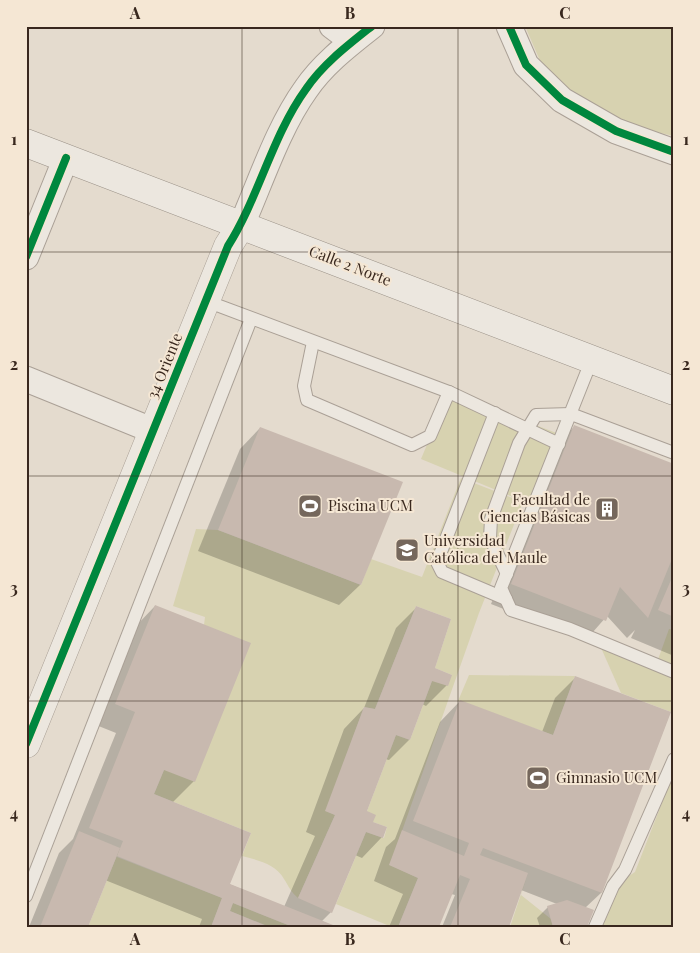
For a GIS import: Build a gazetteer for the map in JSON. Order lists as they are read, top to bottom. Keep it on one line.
{"streets":{"main road":["Calle 2 Norte","34 Oriente"]},"crossings":[["Calle 2 Norte","34 Oriente"]],"places":{"sports":["Piscina UCM","Gimnasio UCM"],"building":["Facultad de Ciencias Básicas"],"school or university":["Universidad Católica del Maule"]},"grid":{"columns":["A","B","C"],"rows":["1","2","3","4"]}}
